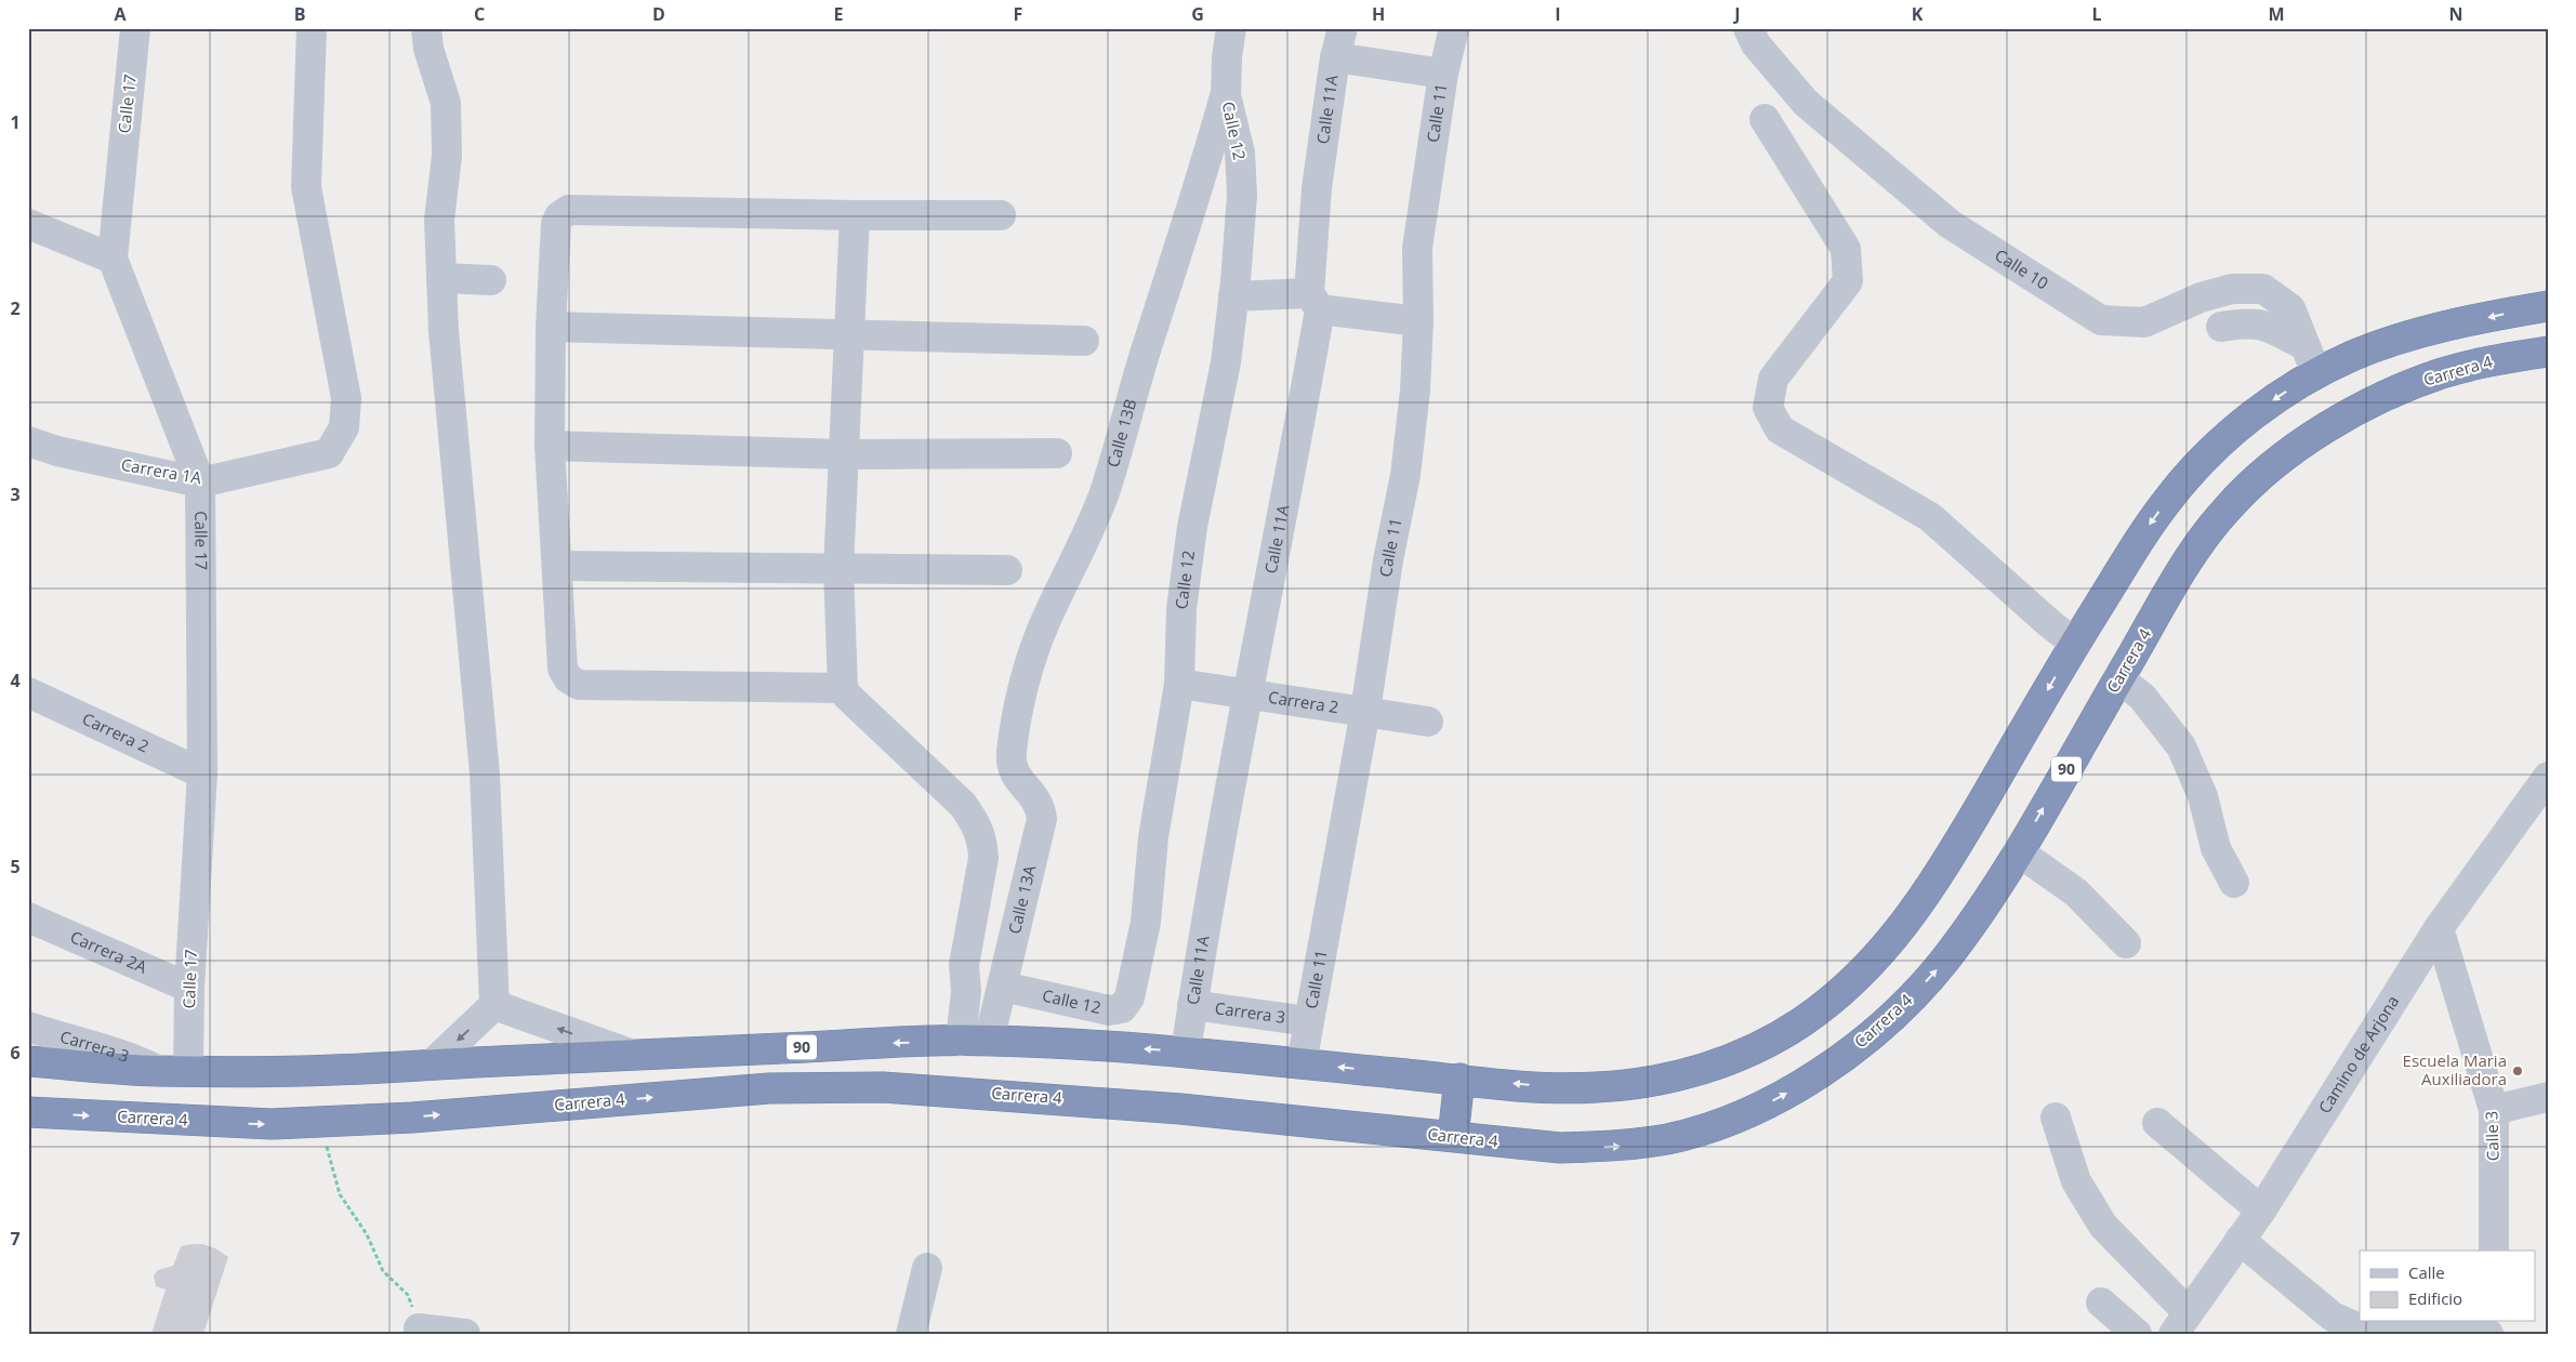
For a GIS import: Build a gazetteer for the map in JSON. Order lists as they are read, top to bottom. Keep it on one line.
{"streets":{"highway":["Carrera 4","90"],"street":["Calle 17","Calle 11A","Calle 11","Calle 12","Calle 10","Calle 13B","Carrera 1A","Carrera 2","Calle 13A","Carrera 2A","Carrera 3","Camino de Arjona","Calle 3"]},"crossings":[["Calle 17","Carrera 1A"],["Calle 17","Carrera 2"],["Calle 17","90"],["Calle 17","Carrera 2A"],["Calle 11A","Carrera 2"],["Calle 11A","90"],["Calle 11A","Carrera 3"],["Calle 11","Carrera 2"],["Calle 11","90"],["Calle 11","Carrera 3"],["Calle 12","Calle 13B"],["Calle 12","Carrera 2"],["Calle 12","Calle 13A"],["Calle 10","90"],["Calle 13B","Calle 13A"],["90","Calle 13A"],["90","Carrera 3"],["Camino de Arjona","Calle 3"]],"places":["Escuela Maria Auxiliadora"],"legend":["Calle","Edificio"],"grid":{"columns":["A","B","C","D","E","F","G","H","I","J","K","L","M","N"],"rows":["1","2","3","4","5","6","7"]}}
